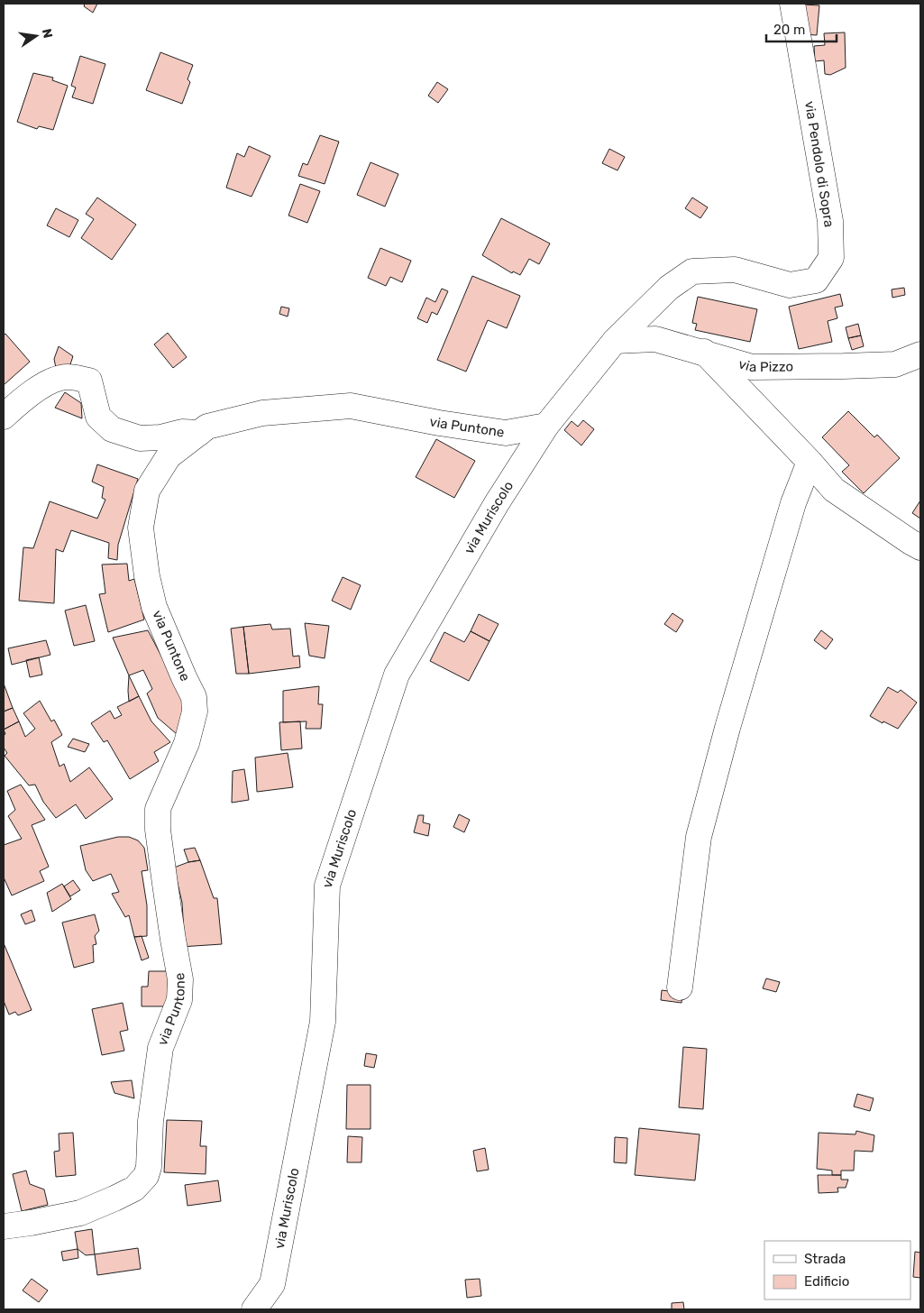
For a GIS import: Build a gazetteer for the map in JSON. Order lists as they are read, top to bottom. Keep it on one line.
{"streets":{"street":["via Pendolo di Sopra","via Pizzo","via Puntone","via Muriscolo"]},"crossings":[["via Pendolo di Sopra","via Pizzo"],["via Puntone","via Muriscolo"]],"legend":["Strada","Edificio"],"scale_bar":"20 m","north":"right"}
